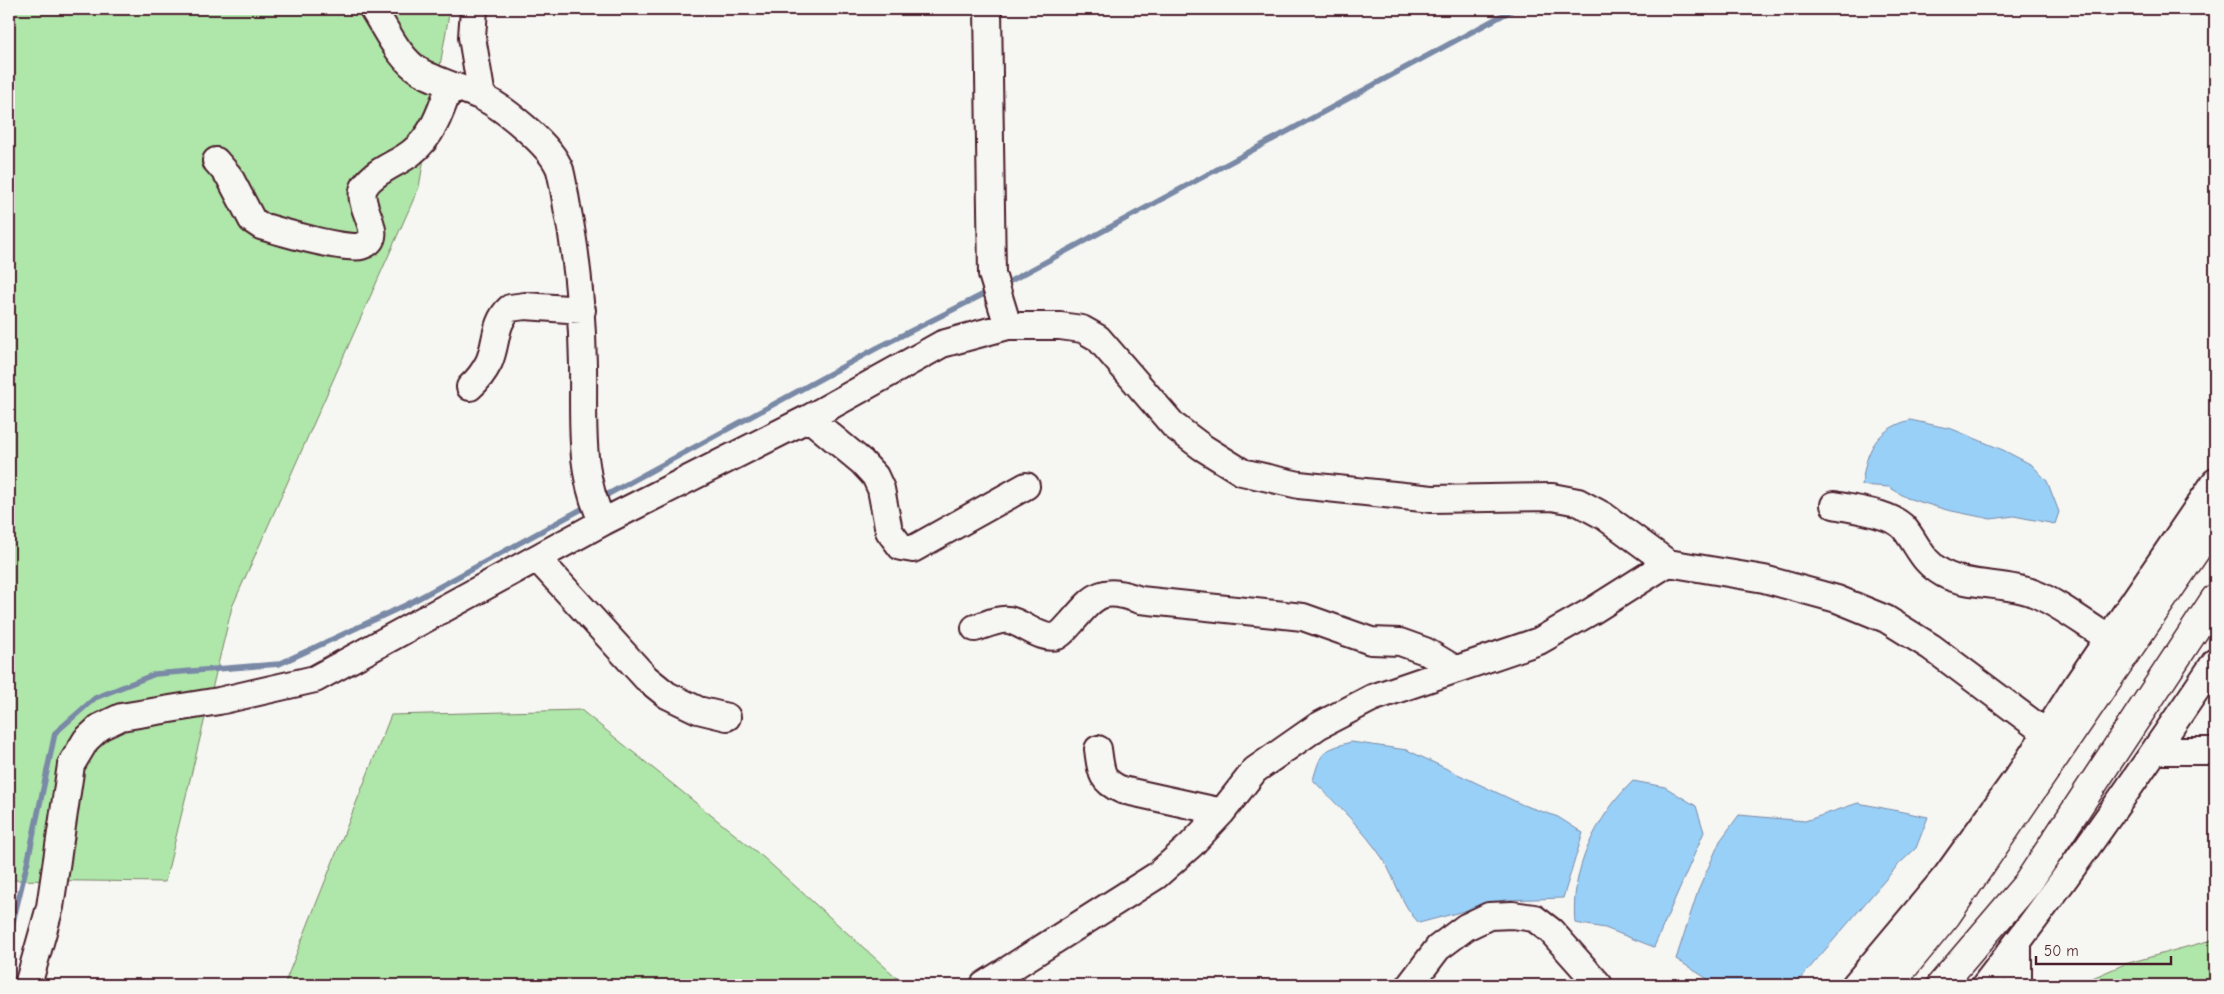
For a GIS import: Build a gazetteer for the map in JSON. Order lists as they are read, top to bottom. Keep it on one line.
{"scale_bar":"50 m"}
